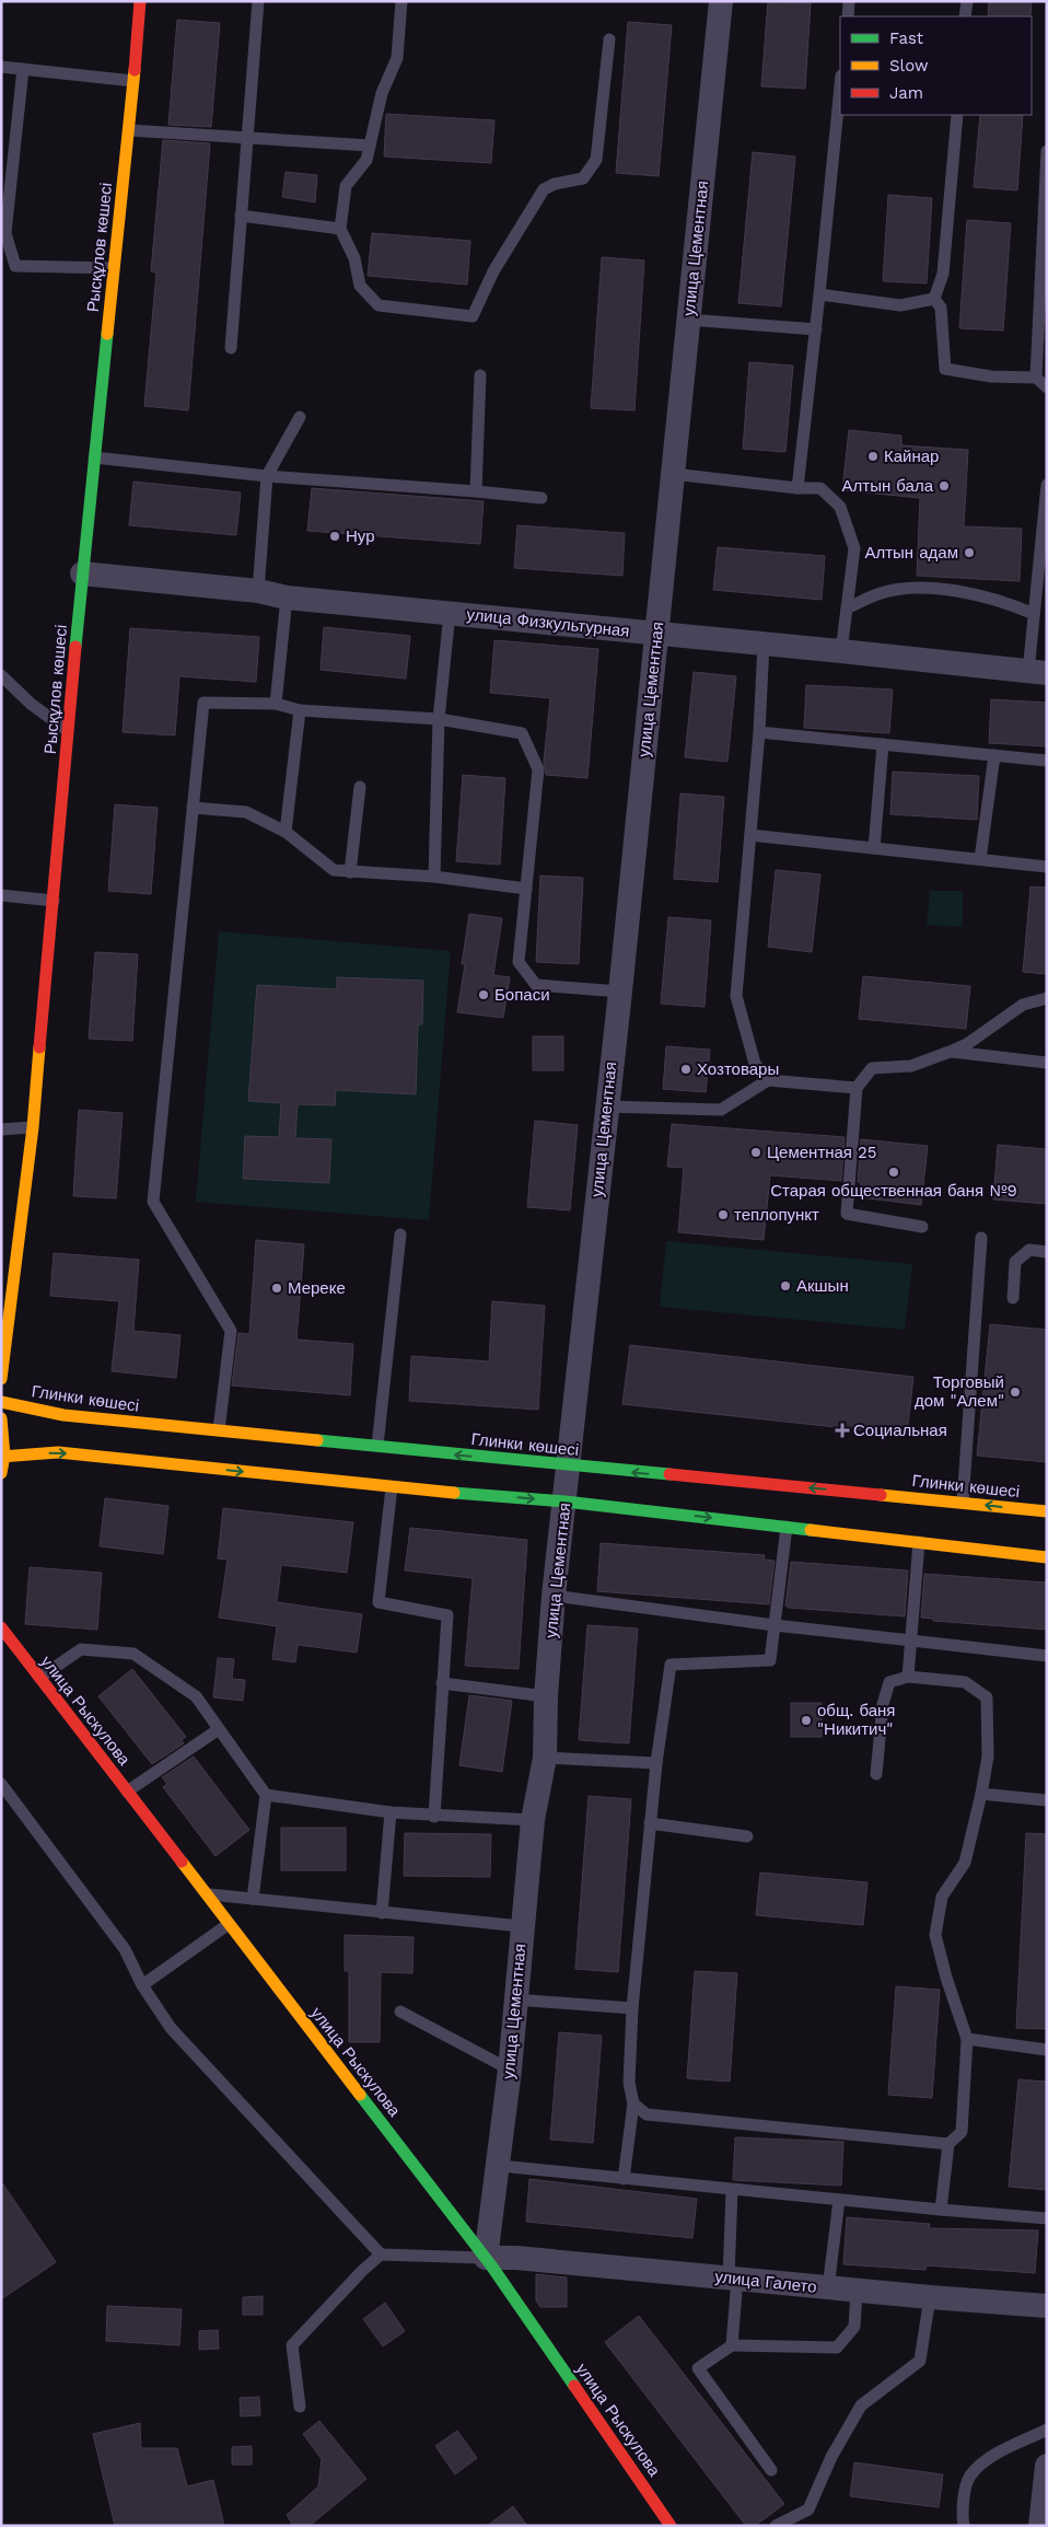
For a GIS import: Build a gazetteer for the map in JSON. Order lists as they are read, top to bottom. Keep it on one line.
{"streets":{"street":["Рысқұлов көшесі","улица Цементная","улица Физкультурная","Глинки көшесі","улица Рыскулова","улица Галето"]},"crossings":[["Рысқұлов көшесі","улица Физкультурная"],["улица Цементная","улица Физкультурная"],["улица Цементная","Глинки көшесі"],["улица Цементная","улица Рыскулова"],["улица Цементная","улица Галето"],["улица Рыскулова","улица Галето"]],"places":{"other":["Кайнар","Алтын бала","Нур","Алтын адам","Бопаси","Хозтовары","Цементная 25","Старая общественная баня №9","теплопункт","Акшын","Мереке","Торговый дом \"Алем\"","общ. баня \"Никитич\""],"health":["Социальная"]},"legend":["Fast","Slow","Jam"]}
